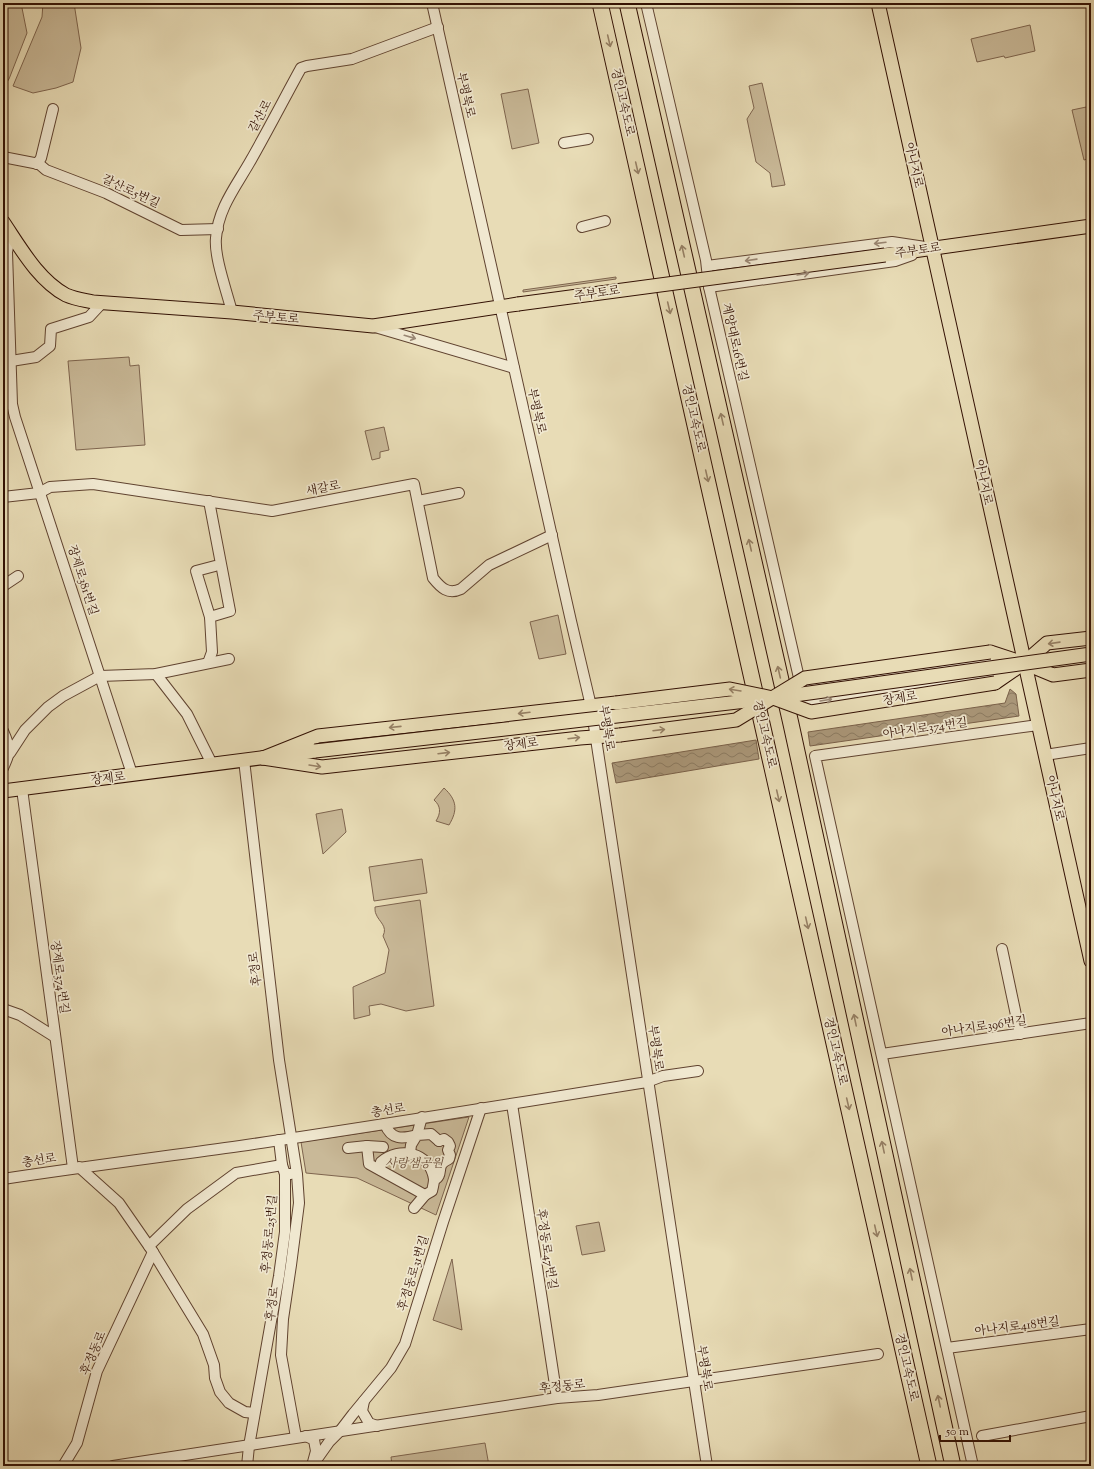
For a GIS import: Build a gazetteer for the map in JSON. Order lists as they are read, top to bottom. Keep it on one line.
{"streets":{"highway":["경인고속도로"],"main road":["아나지로","주부토로","장제로"],"street":["부평북로","갈산로","갈산로5번길","계양대로16번길","새갈로","장제로381번길","아나지로374번길","후정로","장제로374번길","아나지로396번길","충선로","후정동로25번길","후정동로47번길","후정동로31번길","아나지로418번길","후정동로"]},"crossings":[["부평북로","갈산로"],["부평북로","주부토로"],["부평북로","새갈로"],["부평북로","장제로"],["부평북로","충선로"],["부평북로","후정동로"],["갈산로","갈산로5번길"],["갈산로","주부토로"],["아나지로","주부토로"],["아나지로","계양대로16번길"],["아나지로","장제로"],["아나지로","아나지로374번길"],["주부토로","장제로381번길"],["계양대로16번길","장제로"],["새갈로","장제로381번길"],["장제로381번길","장제로"],["장제로","후정로"],["장제로","장제로374번길"],["아나지로374번길","아나지로396번길"],["후정로","충선로"],["후정로","후정동로"],["장제로374번길","충선로"],["충선로","후정동로47번길"],["충선로","후정동로31번길"],["후정동로25번길","후정동로"],["후정동로47번길","후정동로"],["후정동로31번길","후정동로"]],"parks":["사랑샘공원"],"scale_bar":"50 m"}
